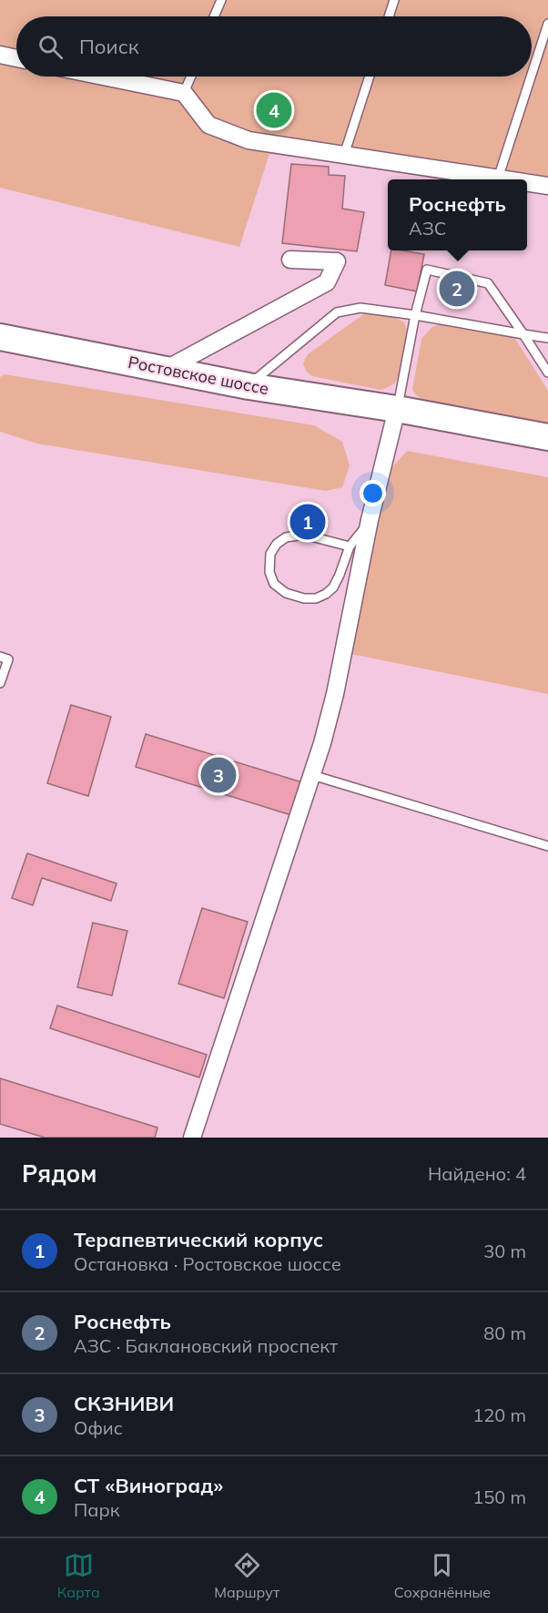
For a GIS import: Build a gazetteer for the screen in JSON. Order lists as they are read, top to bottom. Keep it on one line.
{"streets":{"main road":["Ростовское шоссе"]},"page":{"search":"Поиск","pins":["4","2","1","3"],"popup":["Роснефть","АЗС"],"heading":["Рядом","Найдено: 4"],"list":[{"mark":"1","name":"Терапевтический корпус","note":"Остановка · Ростовское шоссе","value":"30 m"},{"mark":"2","name":"Роснефть","note":"АЗС · Баклановский проспект","value":"80 m"},{"mark":"3","name":"СКЗНИВИ","note":"Офис","value":"120 m"},{"mark":"4","name":"СТ «Виноград»","note":"Парк","value":"150 m"}],"nav":["Карта","Маршрут","Сохранённые"]}}
